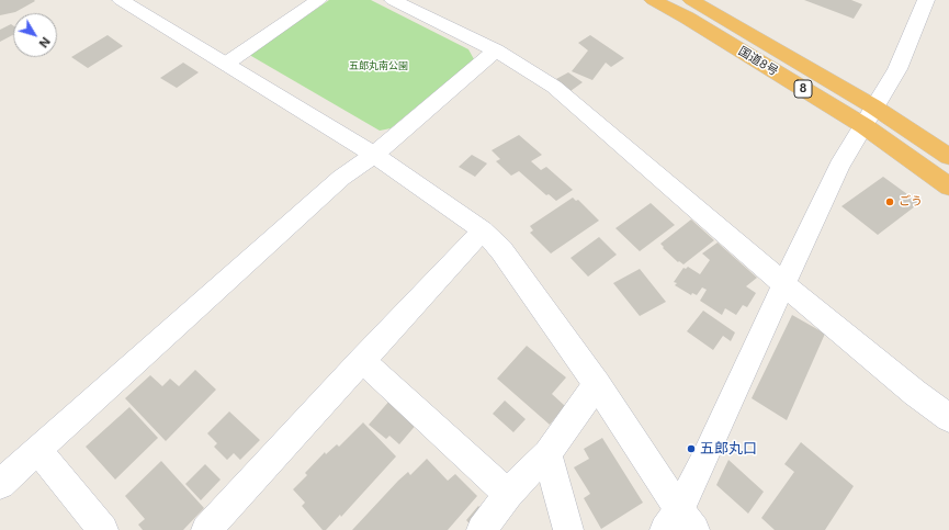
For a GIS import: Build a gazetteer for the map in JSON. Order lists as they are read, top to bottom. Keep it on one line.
{"streets":{"highway":["国道8号","8"]},"parks":["五郎丸南公園"],"places":["ごう","五郎丸口"],"north":"bottom right"}
